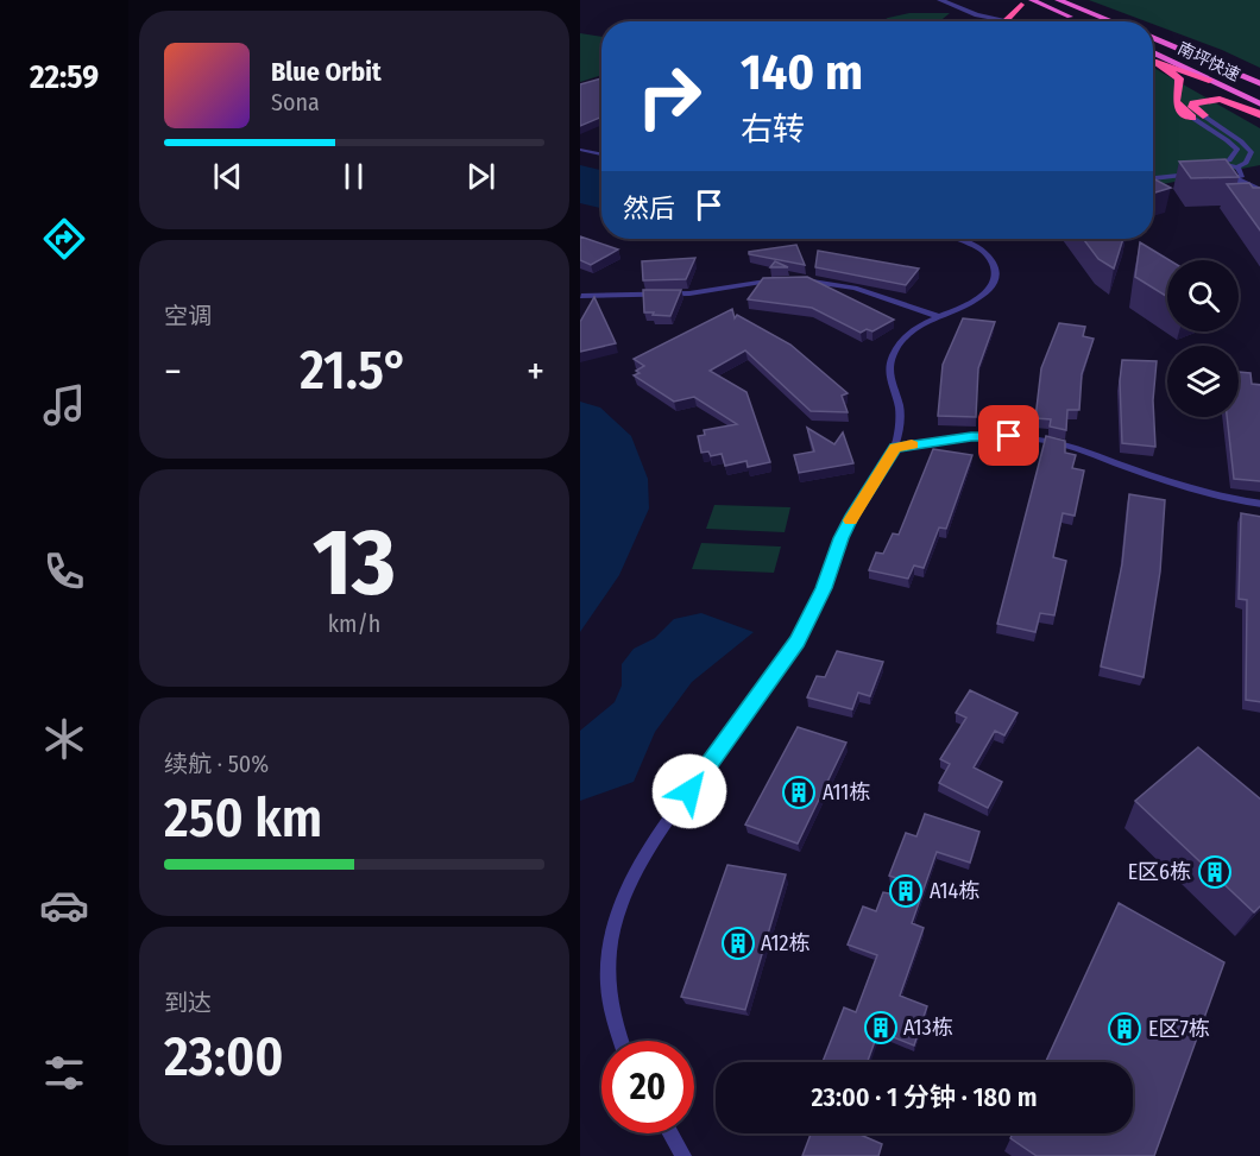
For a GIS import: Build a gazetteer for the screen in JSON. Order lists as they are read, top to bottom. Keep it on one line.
{"streets":{"highway":["南坪快速"]},"places":{"building":["A11栋","E区6栋","A14栋","A12栋","A13栋","E区7栋"]},"page":{"tabs":"22:59","turn":["140 m","右转"],"song":["Blue Orbit","Sona"],"then":"然后","tile":["空调",["13","km/h"],["续航 · 50%","250 km"],["到达","23:00"]],"heat":["−","21.5°","+"],"limit":"20","trip":"23:00 · 1 分钟 · 180 m"}}
